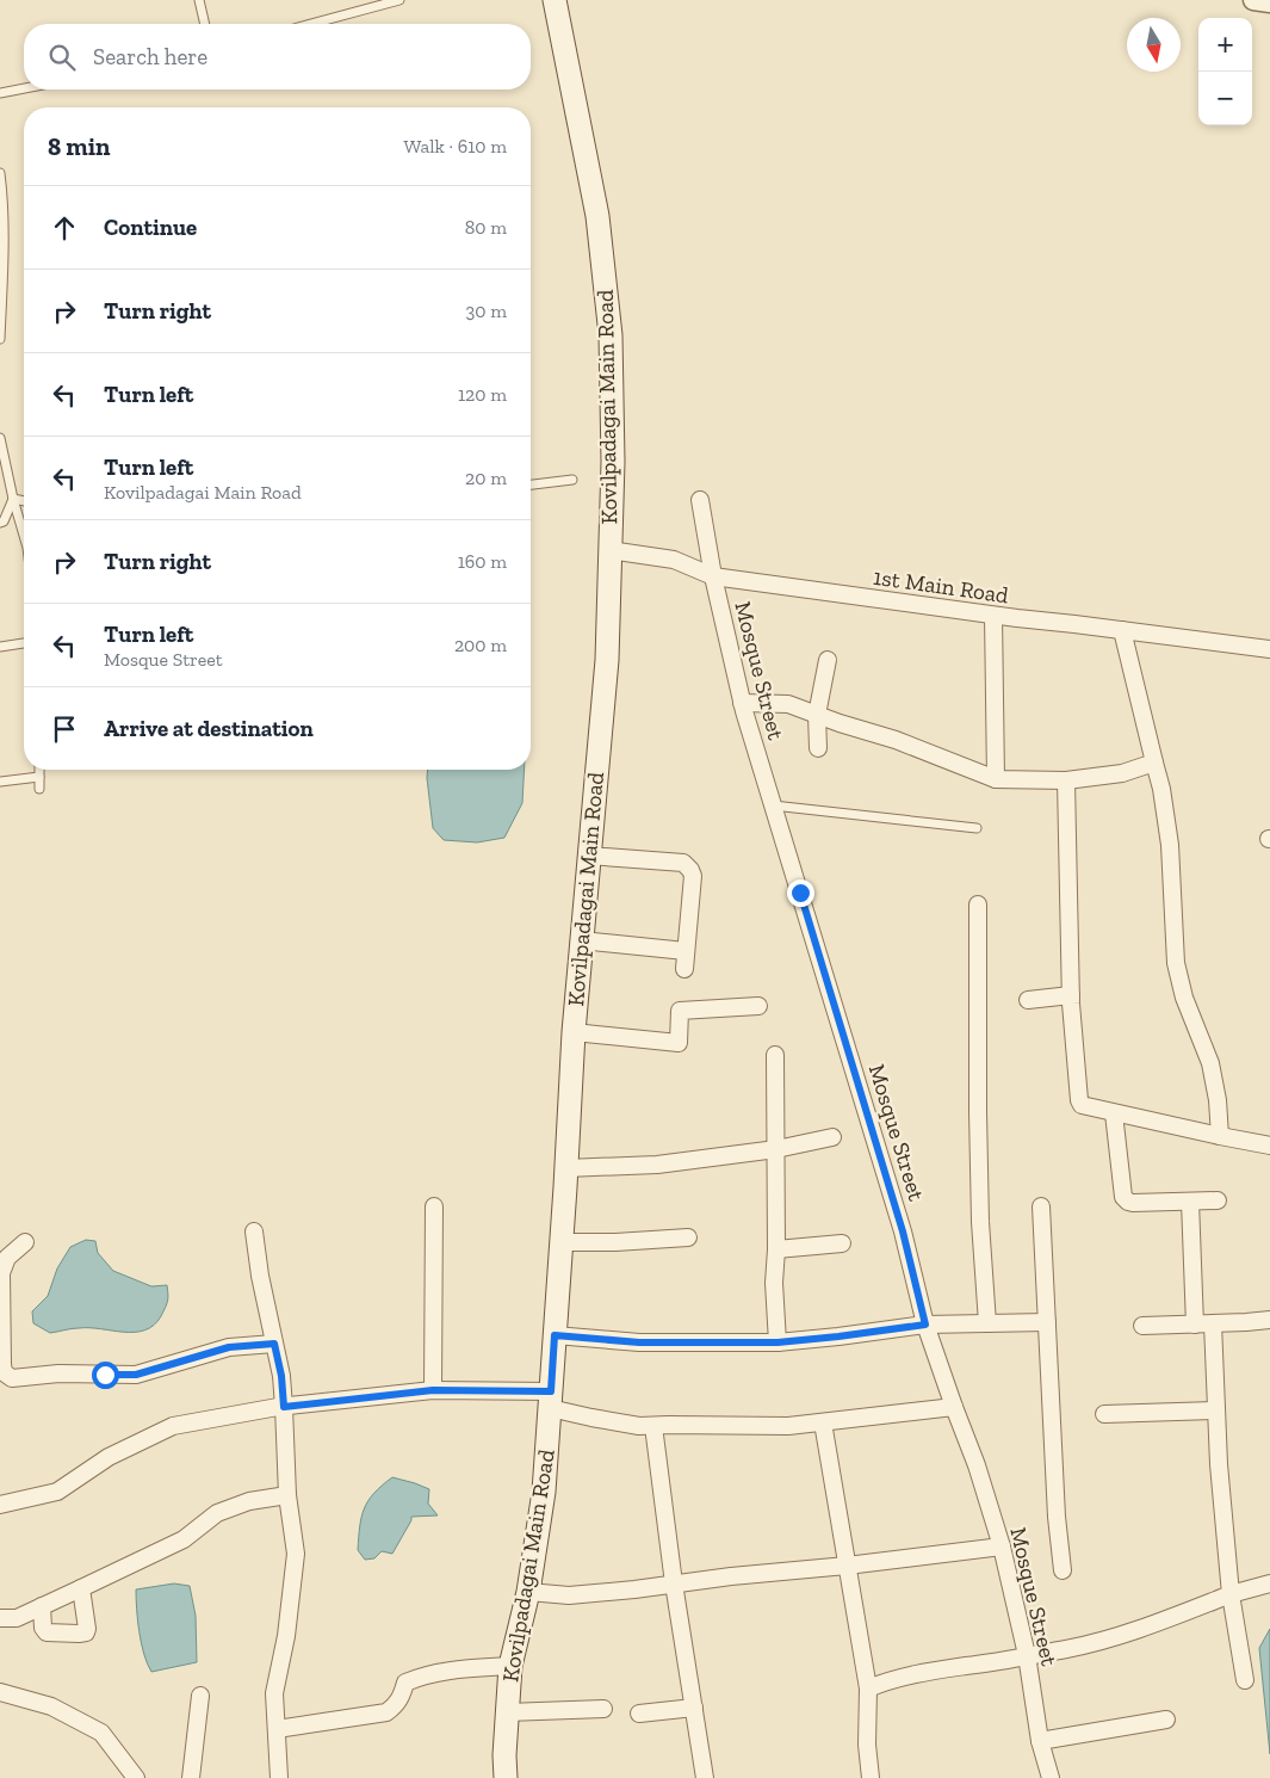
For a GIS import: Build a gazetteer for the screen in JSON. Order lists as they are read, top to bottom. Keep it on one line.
{"streets":{"main road":["Kovilpadagai Main Road"],"street":["1st Main Road","Mosque Street"]},"crossings":[["Kovilpadagai Main Road","1st Main Road"],["1st Main Road","Mosque Street"]],"north":"bottom","page":{"map_buttons":["+","−"],"search":"Search here","heading":["8 min","Walk · 610 m"],"list":[["Continue","80 m"],["Turn right","30 m"],["Turn left","120 m"],["Turn left","Kovilpadagai Main Road","20 m"],["Turn right","160 m"],["Turn left","Mosque Street","200 m"],"Arrive at destination"]}}
